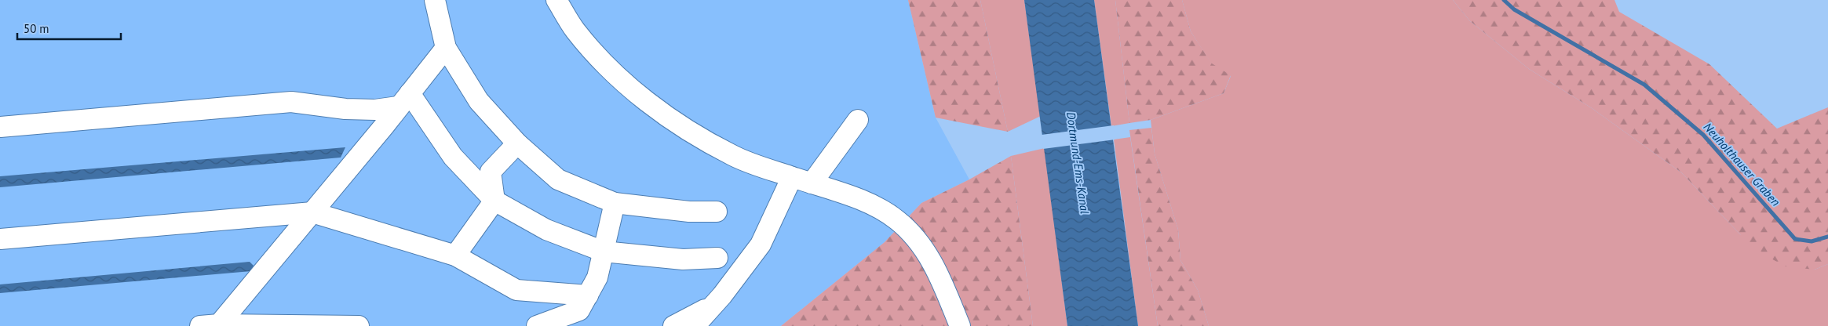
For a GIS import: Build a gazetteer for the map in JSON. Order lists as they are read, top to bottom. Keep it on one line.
{"water":["Dortmund-Ems-Kanal","Neuholthauser Graben"],"scale_bar":"50 m"}
